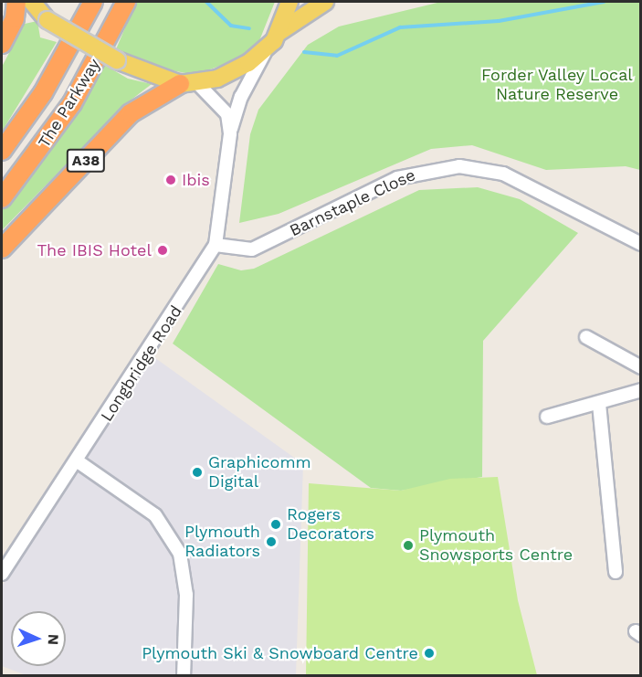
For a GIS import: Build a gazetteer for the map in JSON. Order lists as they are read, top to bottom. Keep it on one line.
{"streets":{"highway":["The Parkway","A38"],"street":["Barnstaple Close","Longbridge Road"]},"crossings":[["A38","Longbridge Road"],["Barnstaple Close","Longbridge Road"]],"parks":["Forder Valley Local Nature Reserve"],"places":["Ibis","The IBIS Hotel","Graphicomm Digital","Rogers Decorators","Plymouth Radiators","Plymouth Snowsports Centre","Plymouth Ski & Snowboard Centre"],"north":"right"}
